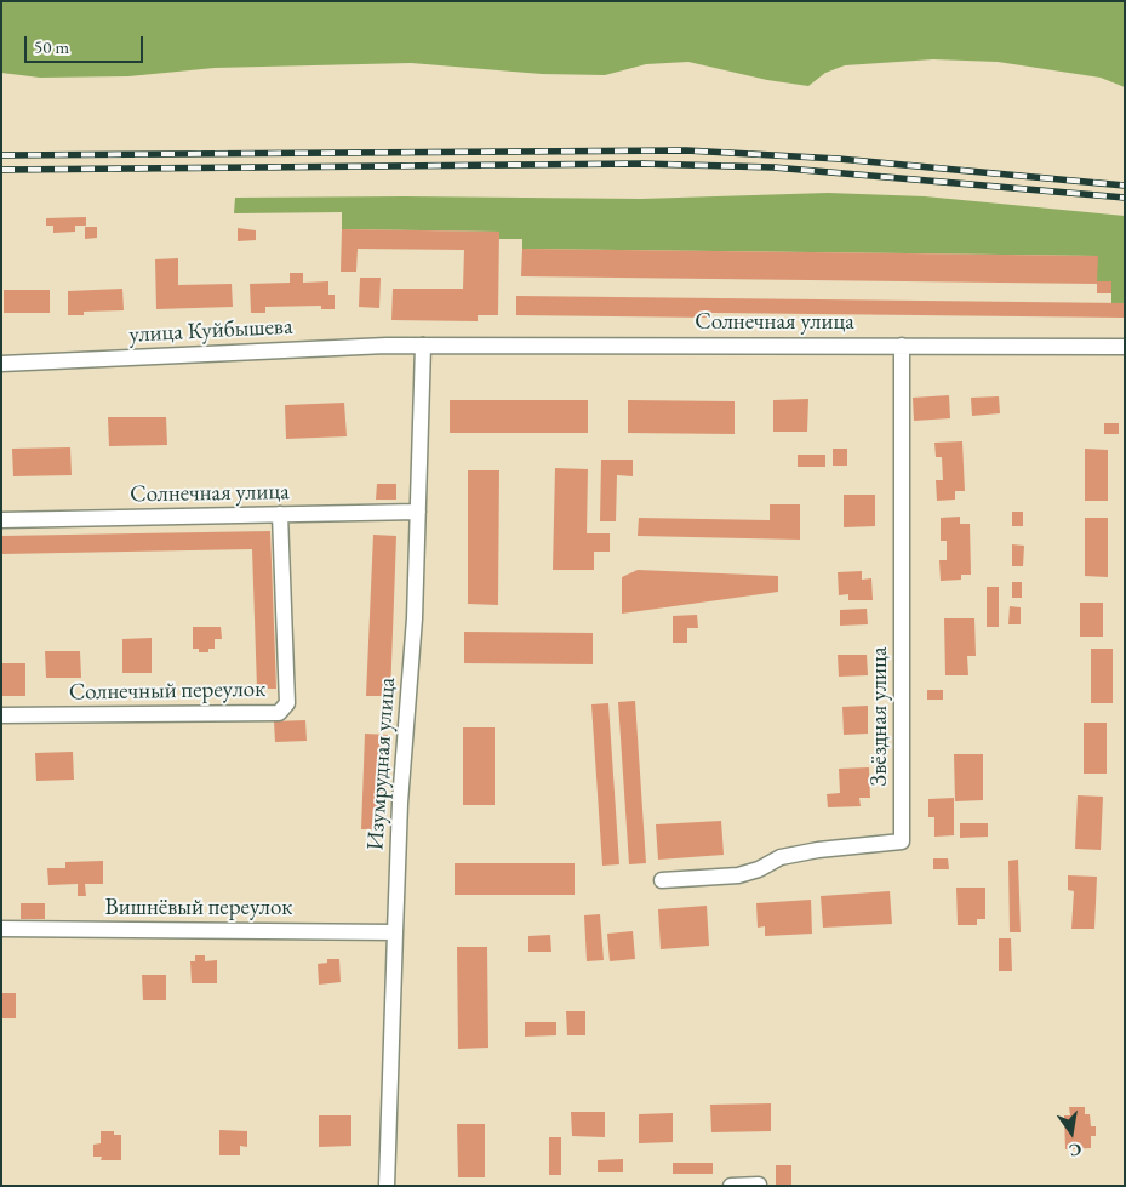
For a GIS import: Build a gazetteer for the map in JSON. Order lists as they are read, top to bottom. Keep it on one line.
{"streets":{"street":["Солнечная улица","улица Куйбышева","Солнечный переулок","Звёздная улица","Изумрудная улица","Вишнёвый переулок"]},"crossings":[["Солнечная улица","улица Куйбышева"],["Солнечная улица","Солнечный переулок"],["Солнечная улица","Звёздная улица"],["Солнечная улица","Изумрудная улица"],["улица Куйбышева","Изумрудная улица"],["Изумрудная улица","Вишнёвый переулок"]],"scale_bar":"50 m","north":"bottom"}
